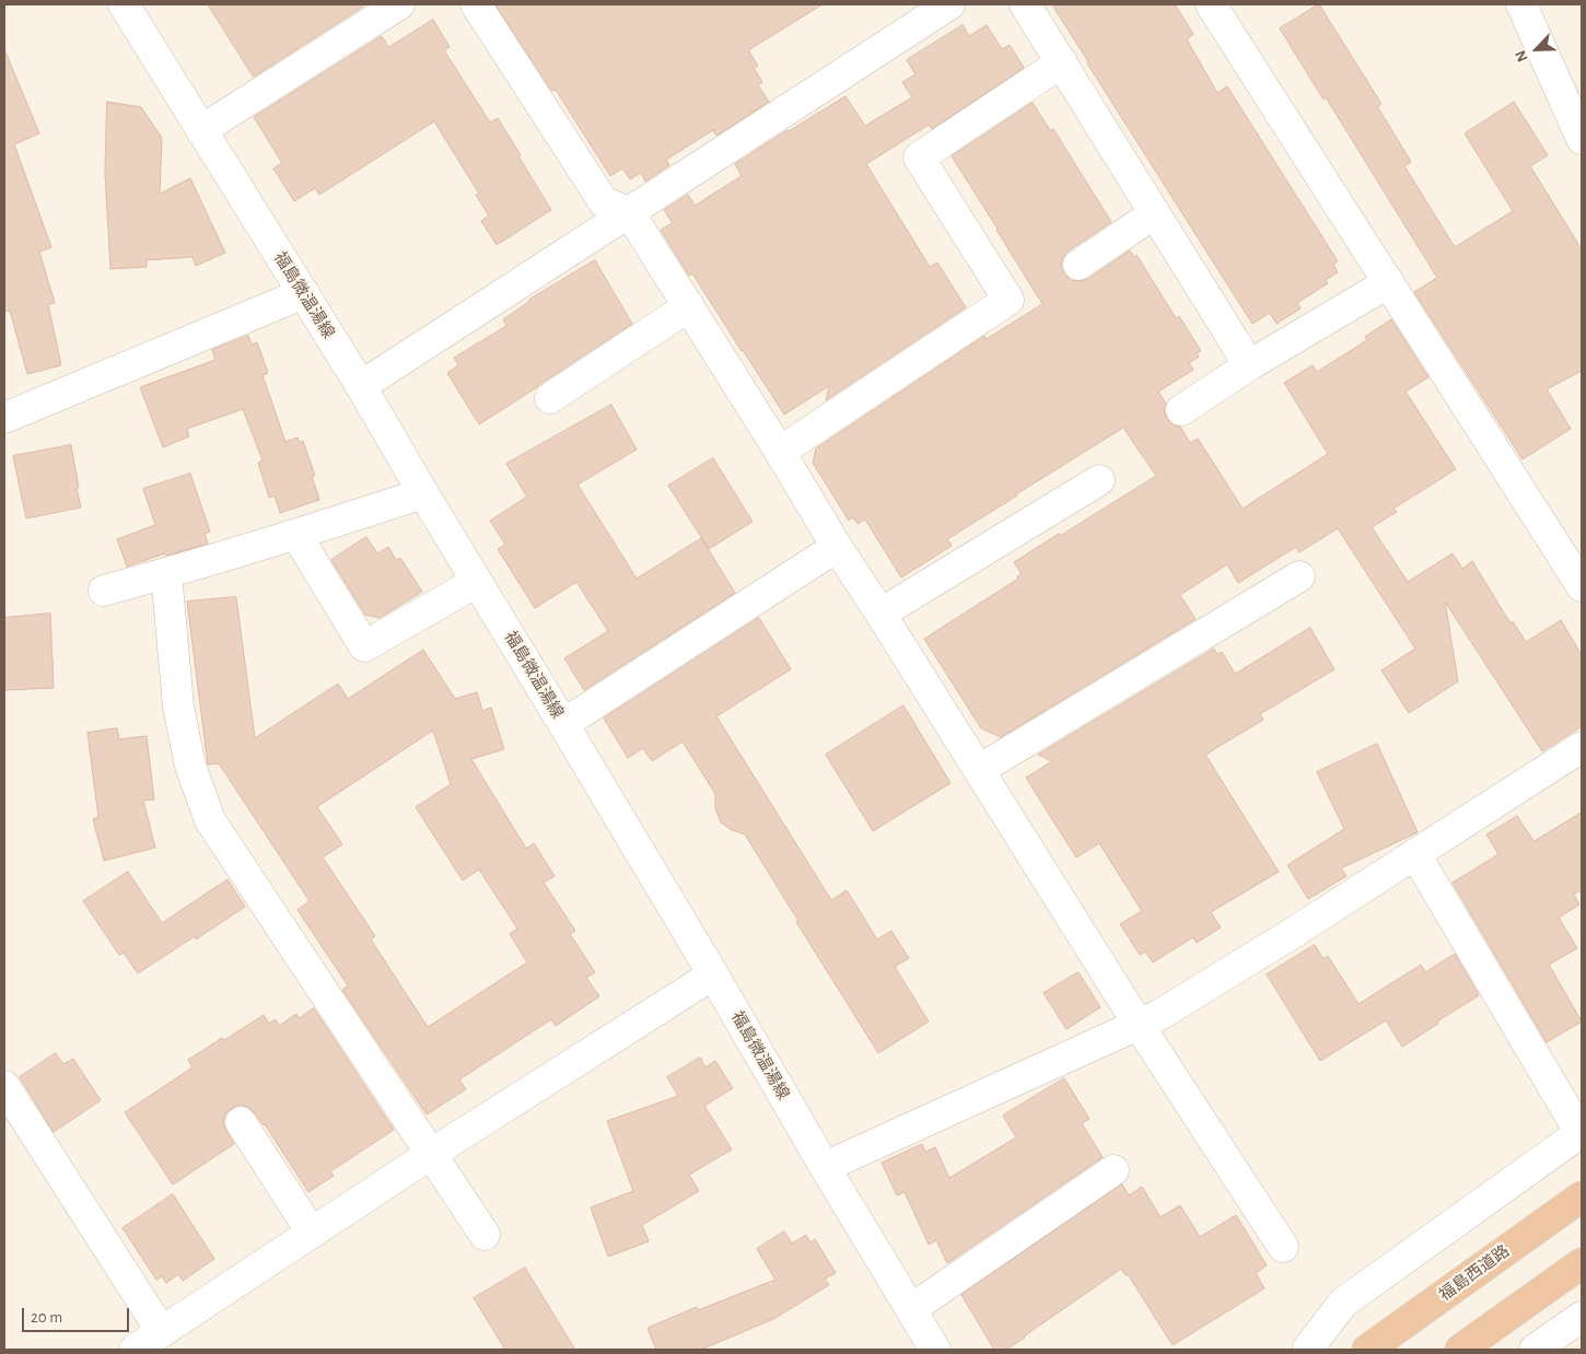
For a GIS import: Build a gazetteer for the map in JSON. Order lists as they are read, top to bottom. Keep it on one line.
{"streets":{"highway":["福島西道路"],"street":["福島微温湯線"]},"scale_bar":"20 m","north":"bottom left"}
